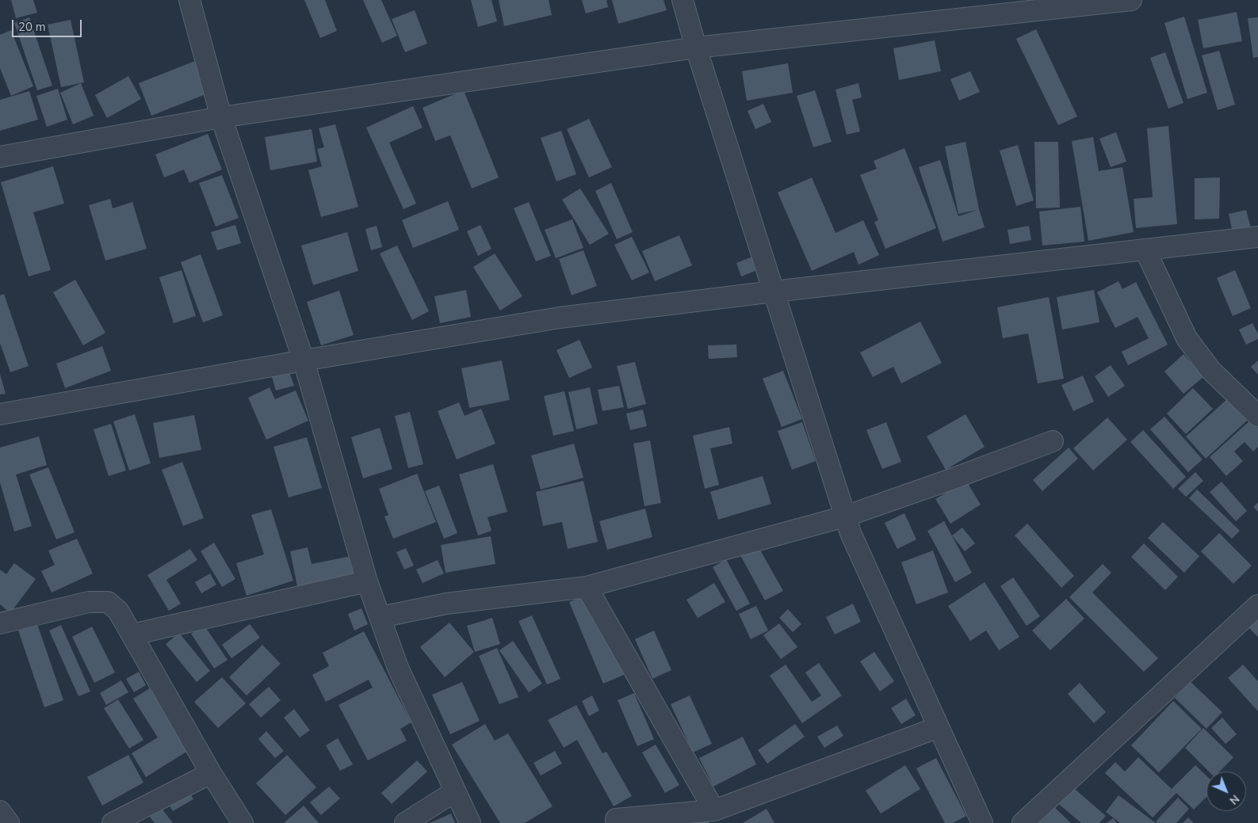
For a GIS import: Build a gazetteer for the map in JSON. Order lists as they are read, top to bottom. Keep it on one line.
{"scale_bar":"20 m","north":"bottom right"}
